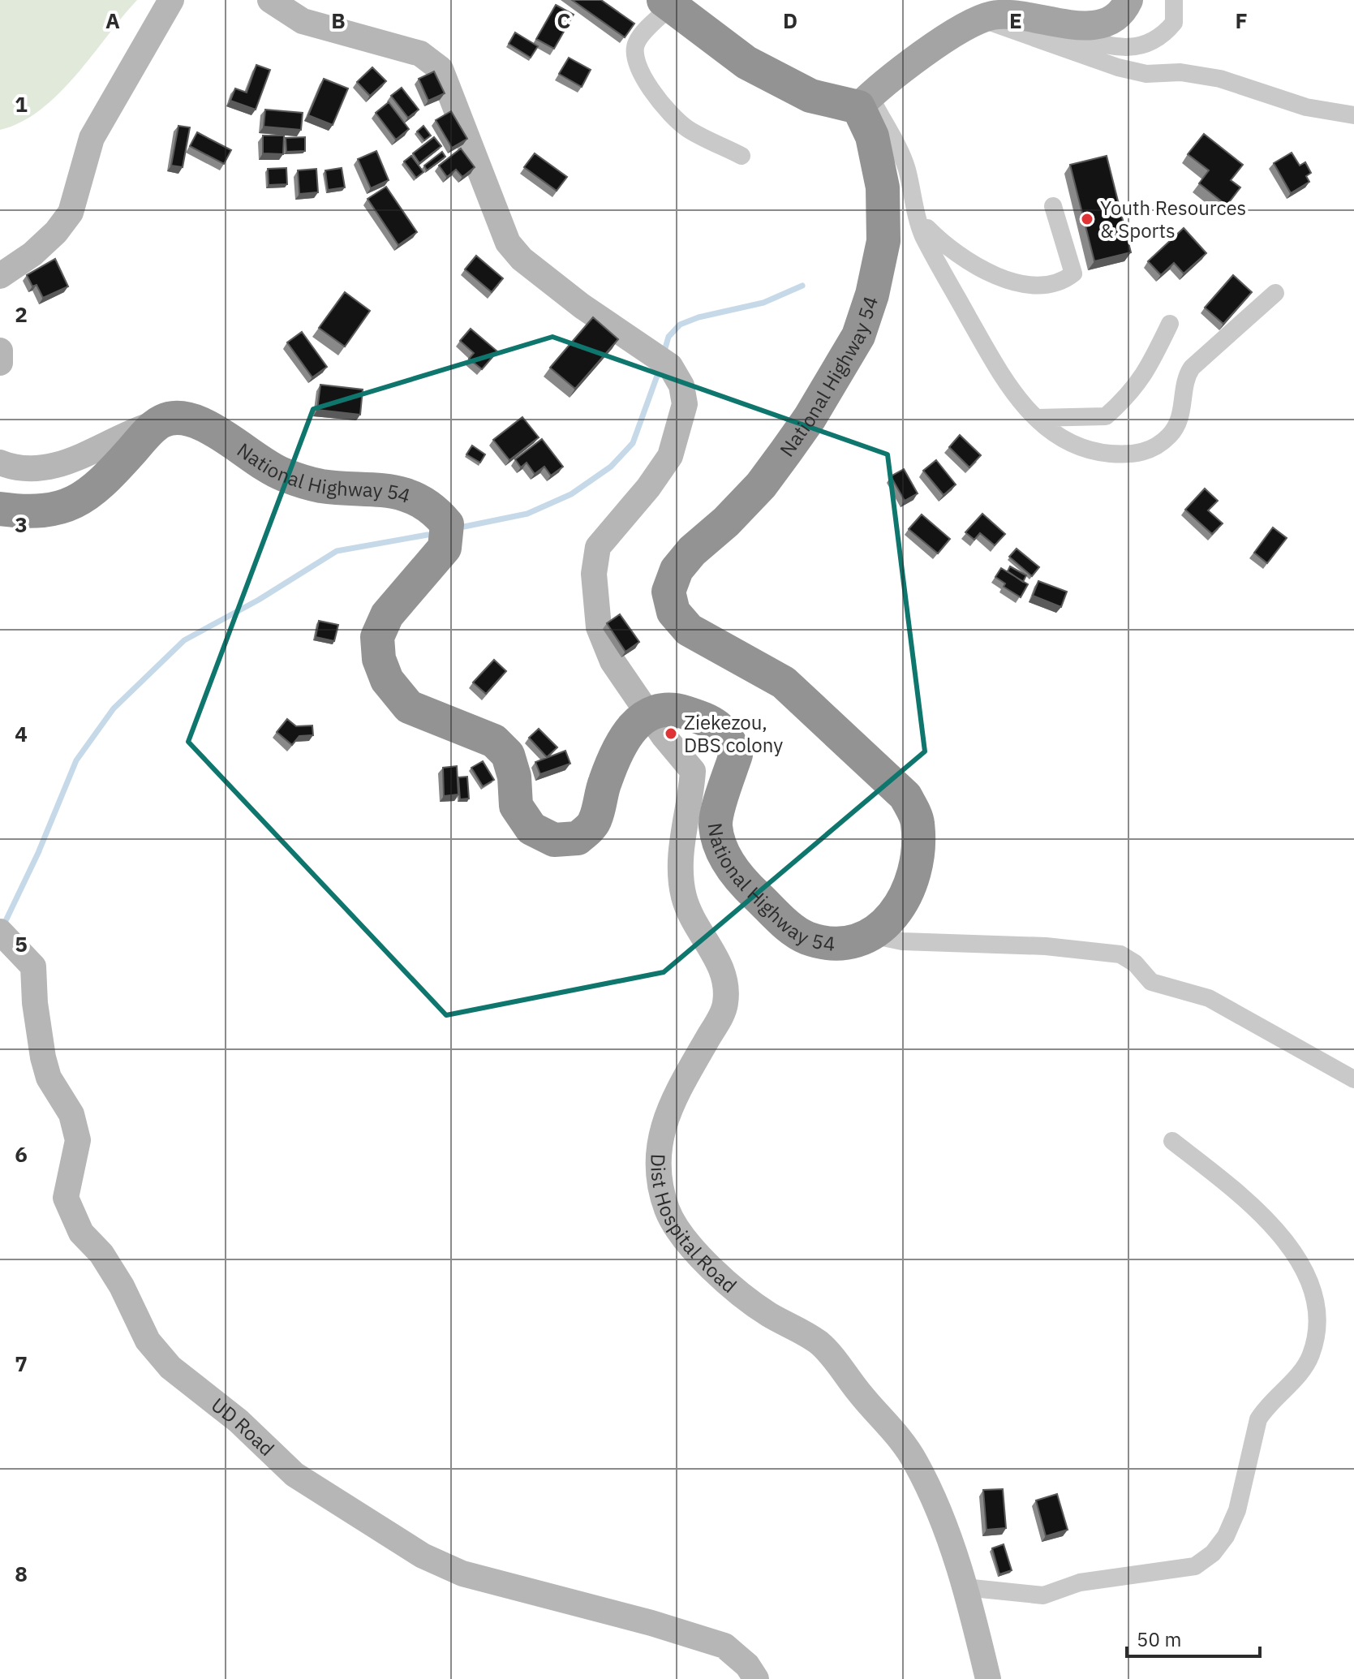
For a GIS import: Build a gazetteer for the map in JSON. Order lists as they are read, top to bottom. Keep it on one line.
{"streets":{"highway":["National Highway 54"],"street":["Dist Hospital Road","UD Road"]},"crossings":[["National Highway 54","Dist Hospital Road"]],"places":["Youth Resources & Sports","Ziekezou, DBS colony"],"scale_bar":"50 m","grid":{"columns":["A","B","C","D","E","F"],"rows":["1","2","3","4","5","6","7","8"]}}
